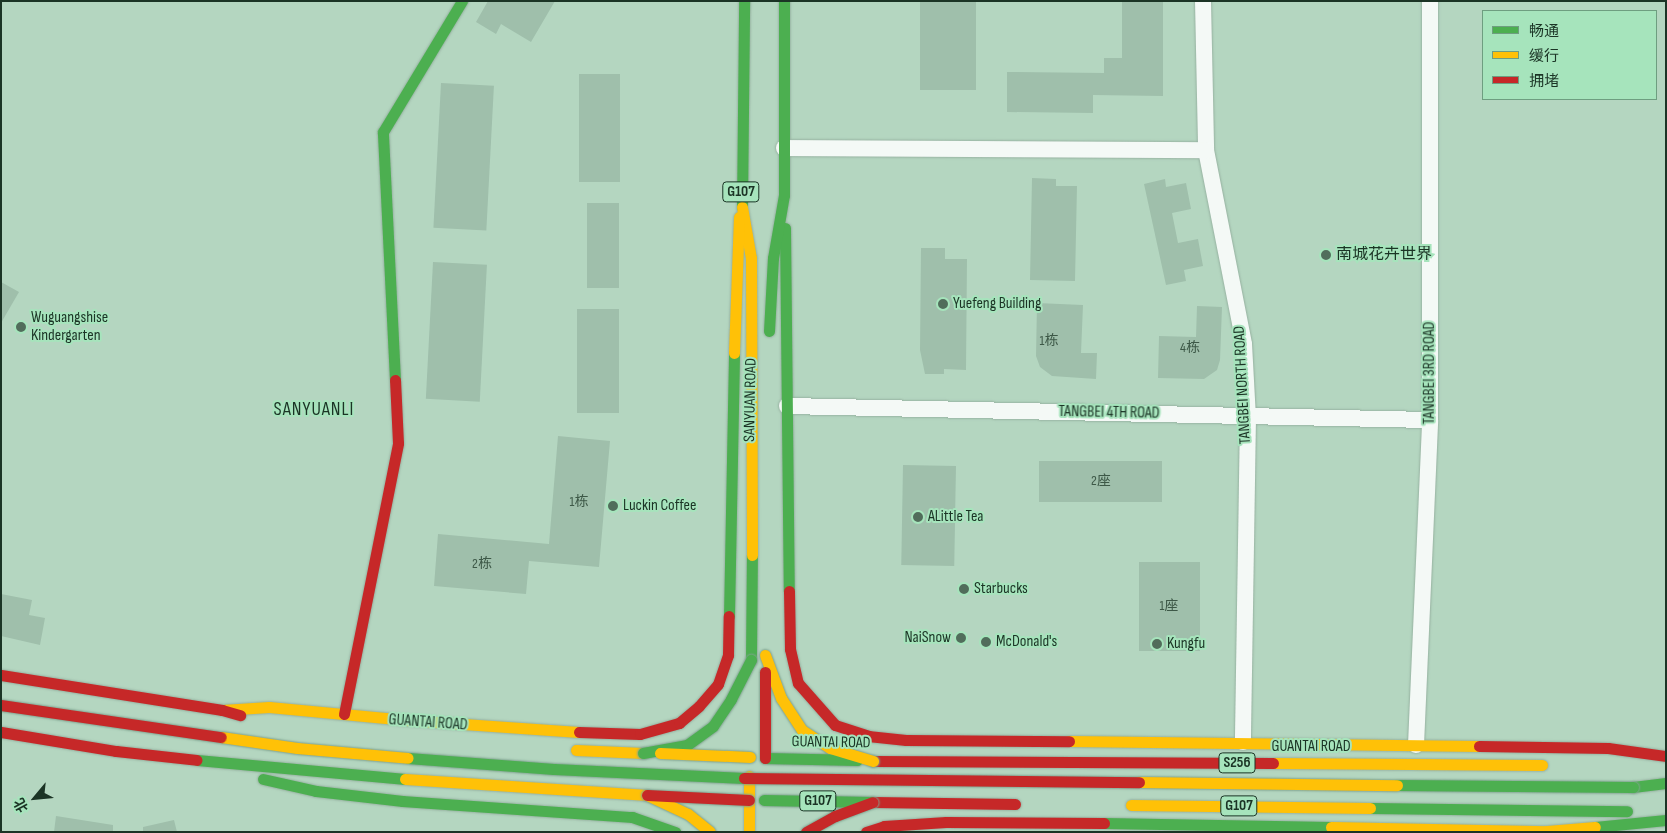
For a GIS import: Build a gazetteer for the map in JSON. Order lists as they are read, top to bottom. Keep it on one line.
{"streets":{"main road":["G107","SANYUAN ROAD","GUANTAI ROAD","S256"],"street":["TANGBEI 3RD ROAD","TANGBEI NORTH ROAD","TANGBEI 4TH ROAD"]},"crossings":[["TANGBEI 3RD ROAD","TANGBEI 4TH ROAD"],["TANGBEI NORTH ROAD","TANGBEI 4TH ROAD"]],"districts":["SANYUANLI"],"places":["南城花卉世界","Yuefeng Building","Wuguangshise Kindergarten","Luckin Coffee","ALittle Tea","Starbucks","NaiSnow","McDonald's","Kungfu"],"house_numbers":["1栋","4栋","2座","1栋","2栋","1座"],"legend":["畅通","缓行","拥堵"],"north":"bottom left"}
